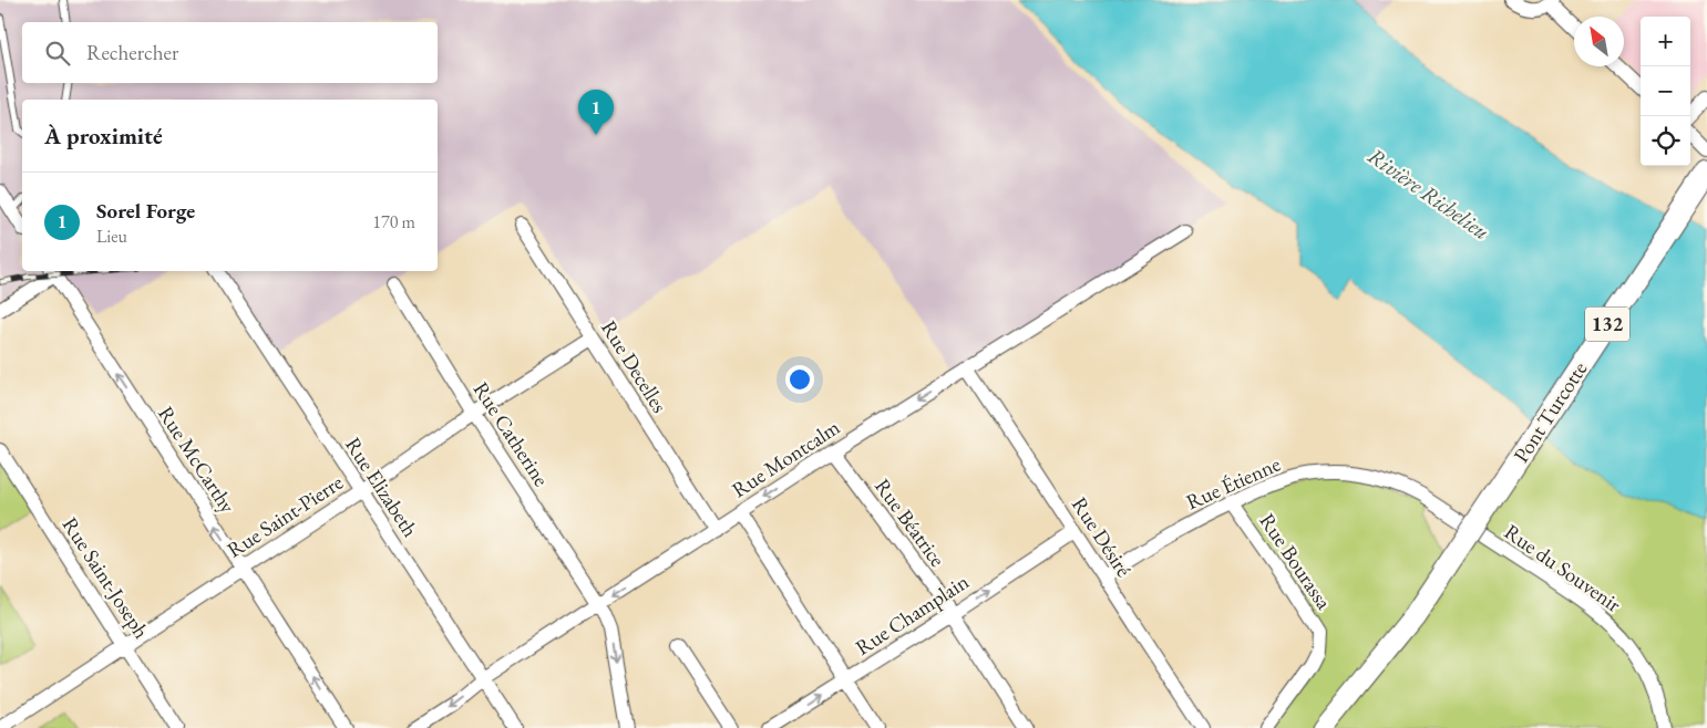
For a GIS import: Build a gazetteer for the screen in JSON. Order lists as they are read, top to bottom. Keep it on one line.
{"streets":{"main road":["132","Pont Turcotte"],"street":["Rue Decelles","Rue Catherine","Rue Montcalm","Rue McCarthy","Rue Étienne","Rue Elizabeth","Rue Saint-Pierre","Rue Béatrice","Rue Désiré","Rue Bourassa","Rue du Souvenir","Rue Saint-Joseph","Rue Champlain"]},"crossings":[["Rue Decelles","Rue Montcalm"],["Rue Decelles","Rue Saint-Pierre"],["Rue Catherine","Rue Montcalm"],["Rue Catherine","Rue Saint-Pierre"],["Rue Montcalm","Rue Elizabeth"],["Rue Montcalm","Rue Béatrice"],["Rue Montcalm","Rue Désiré"],["Rue McCarthy","Rue Saint-Pierre"],["Rue Étienne","Rue Désiré"],["Rue Étienne","Rue Bourassa"],["Rue Étienne","Rue du Souvenir"],["Rue Elizabeth","Rue Saint-Pierre"],["Rue Saint-Pierre","Rue Saint-Joseph"],["Rue Béatrice","Rue Champlain"],["Rue Désiré","Rue Champlain"]],"one_way":["Rue Montcalm","Rue McCarthy","Rue Champlain"],"water":["Rivière Richelieu"],"north":"top left","page":{"map_buttons":["+","−"],"search":"Rechercher","pins":"1","heading":"À proximité","list":[{"mark":"1","name":"Sorel Forge","note":"Lieu","value":"170 m"}]}}
